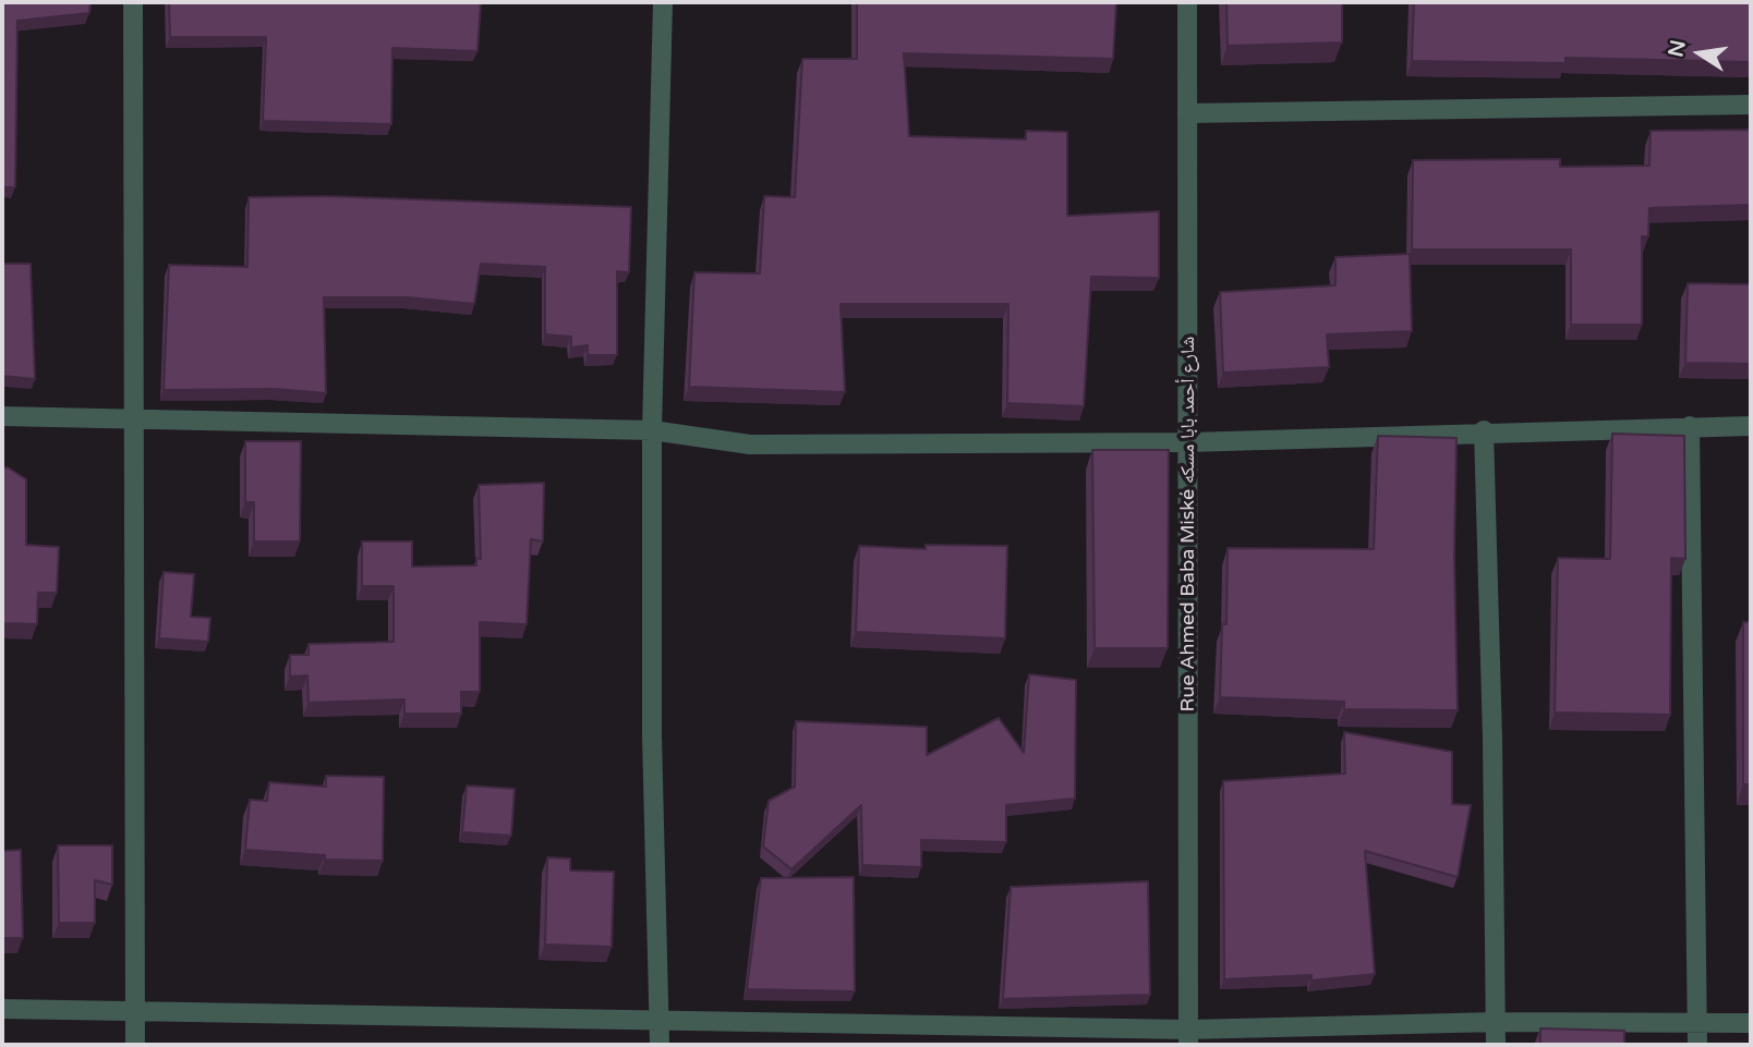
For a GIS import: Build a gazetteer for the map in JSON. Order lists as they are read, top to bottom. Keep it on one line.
{"streets":{"street":["Rue Ahmed Baba Miské شارع أحمد بابا مسكه"]},"north":"left"}
